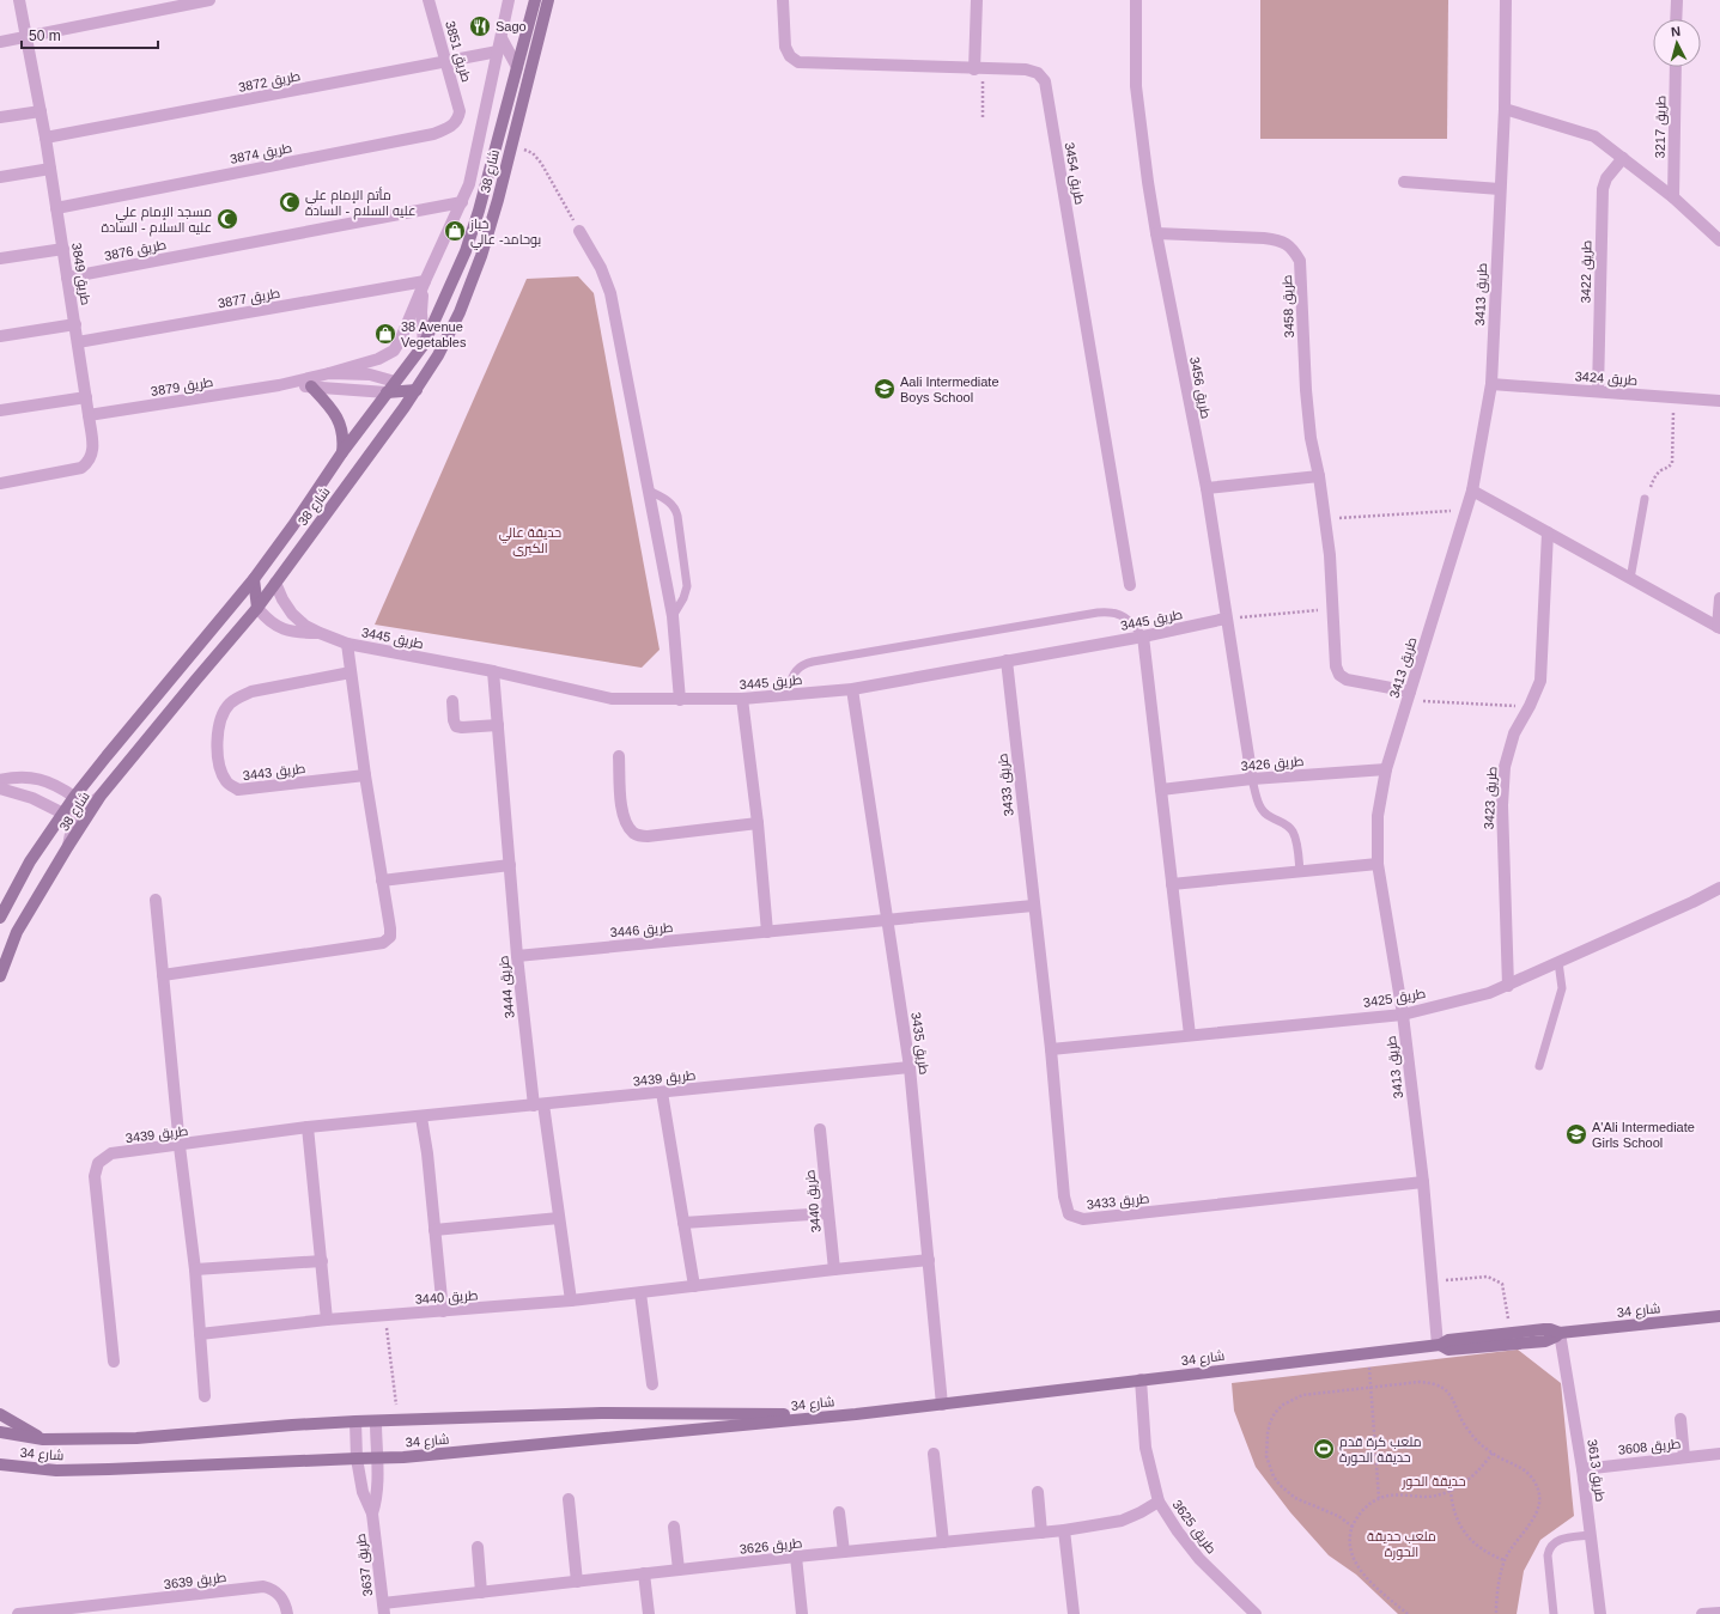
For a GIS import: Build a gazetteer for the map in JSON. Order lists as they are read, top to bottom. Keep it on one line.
{"streets":{"street":["طريق 3851","طريق 3872","طريق 3217","طريق 3874","شارع 38","طريق 3454","طريق 3876","طريق 3422","طريق 3849","طريق 3413","طريق 3877","طريق 3458","طريق 3424","طريق 3879","طريق 3456","طريق 3445","طريق 3426","طريق 3443","طريق 3433","طريق 3423","طريق 3446","طريق 3444","طريق 3425","طريق 3435","طريق 3439","طريق 3440","شارع 34","طريق 3608","طريق 3613","طريق 3625","طريق 3626","طريق 3637","طريق 3639"]},"crossings":[["طريق 3851","طريق 3872"],["طريق 3851","طريق 3874"],["طريق 3872","طريق 3849"],["طريق 3874","طريق 3849"],["طريق 3876","طريق 3849"],["طريق 3422","طريق 3424"],["طريق 3849","طريق 3877"],["طريق 3849","طريق 3879"],["طريق 3413","طريق 3458"],["طريق 3413","طريق 3424"],["طريق 3413","طريق 3426"],["طريق 3413","طريق 3433"],["طريق 3413","طريق 3425"],["طريق 3413","شارع 34"],["طريق 3458","طريق 3456"],["طريق 3456","طريق 3445"],["طريق 3456","طريق 3426"],["طريق 3445","طريق 3433"],["طريق 3445","طريق 3444"],["طريق 3445","طريق 3435"],["طريق 3433","طريق 3425"],["طريق 3423","طريق 3425"],["طريق 3446","طريق 3444"],["طريق 3446","طريق 3435"],["طريق 3444","طريق 3439"],["طريق 3444","طريق 3440"],["طريق 3435","طريق 3439"],["طريق 3435","طريق 3440"],["طريق 3435","شارع 34"],["شارع 34","طريق 3613"],["شارع 34","طريق 3625"],["شارع 34","طريق 3637"],["طريق 3608","طريق 3613"],["طريق 3625","طريق 3626"],["طريق 3626","طريق 3637"]],"parks":["حديقة عالي الكبرى","حديقة الحور","ملعب حديقة الحورة"],"places":{"restaurant":["Sago"],"mosque":["مأتم الإمام علي عليه السلام - السادة","مسجد الإمام علي عليه السلام - السادة"],"shop":["خباز بوحامد- عالي","38 Avenue Vegetables"],"school or university":["Aali Intermediate Boys School","A'Ali Intermediate Girls School"],"sports":["ملعب كرة قدم حديقة الحورة"]},"scale_bar":"50 m","north":"top"}
